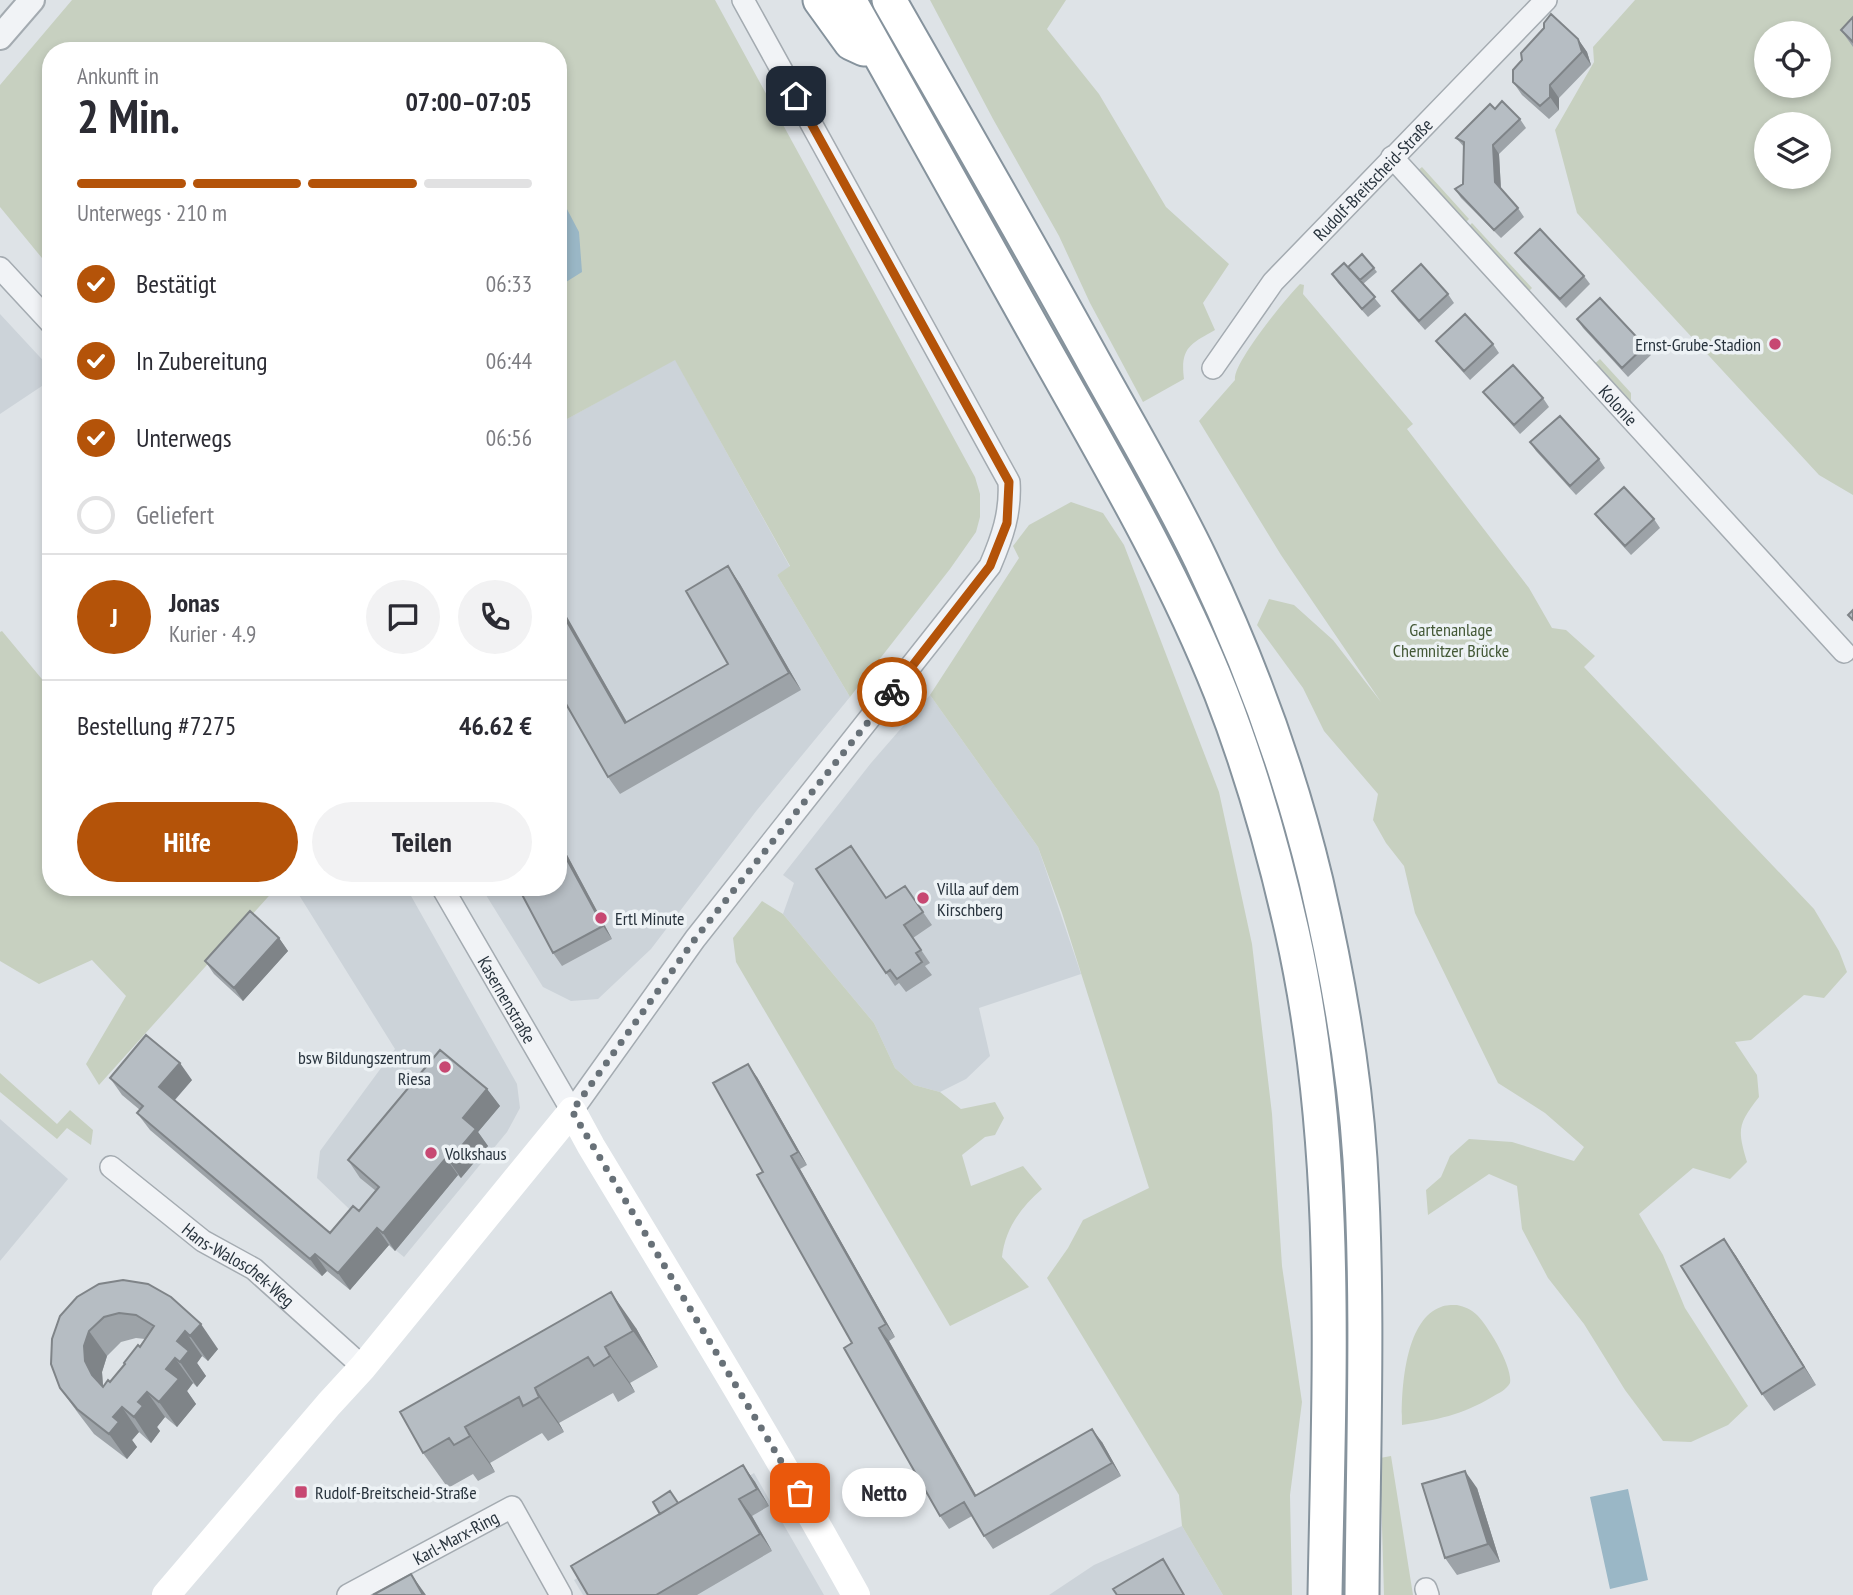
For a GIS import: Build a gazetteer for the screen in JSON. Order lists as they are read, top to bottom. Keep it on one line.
{"streets":{"street":["Rudolf-Breitscheid-Straße","Kolonie","Kasernenstraße","Hans-Waloschek-Weg","Karl-Marx-Ring"]},"crossings":[["Rudolf-Breitscheid-Straße","Kolonie"]],"parks":["Gartenanlage Chemnitzer Brücke"],"places":{"other":["Ernst-Grube-Stadion","Villa auf dem Kirschberg","Ertl Minute","bsw Bildungszentrum Riesa","Volkshaus","Netto"],"transit":["Rudolf-Breitscheid-Straße"]},"page":{"heading":["2 Min.","Ankunft in","07:00–07:05"],"panel":["Jonas","Kurier · 4.9","Bestellung #7275","46.62 €"],"bar":"Unterwegs · 210 m","list":[["Bestätigt","06:33"],["In Zubereitung","06:44"],["Unterwegs","06:56"],"Geliefert"],"round":"J","buttons":["Hilfe","Teilen"],"bubble":"Netto"}}
